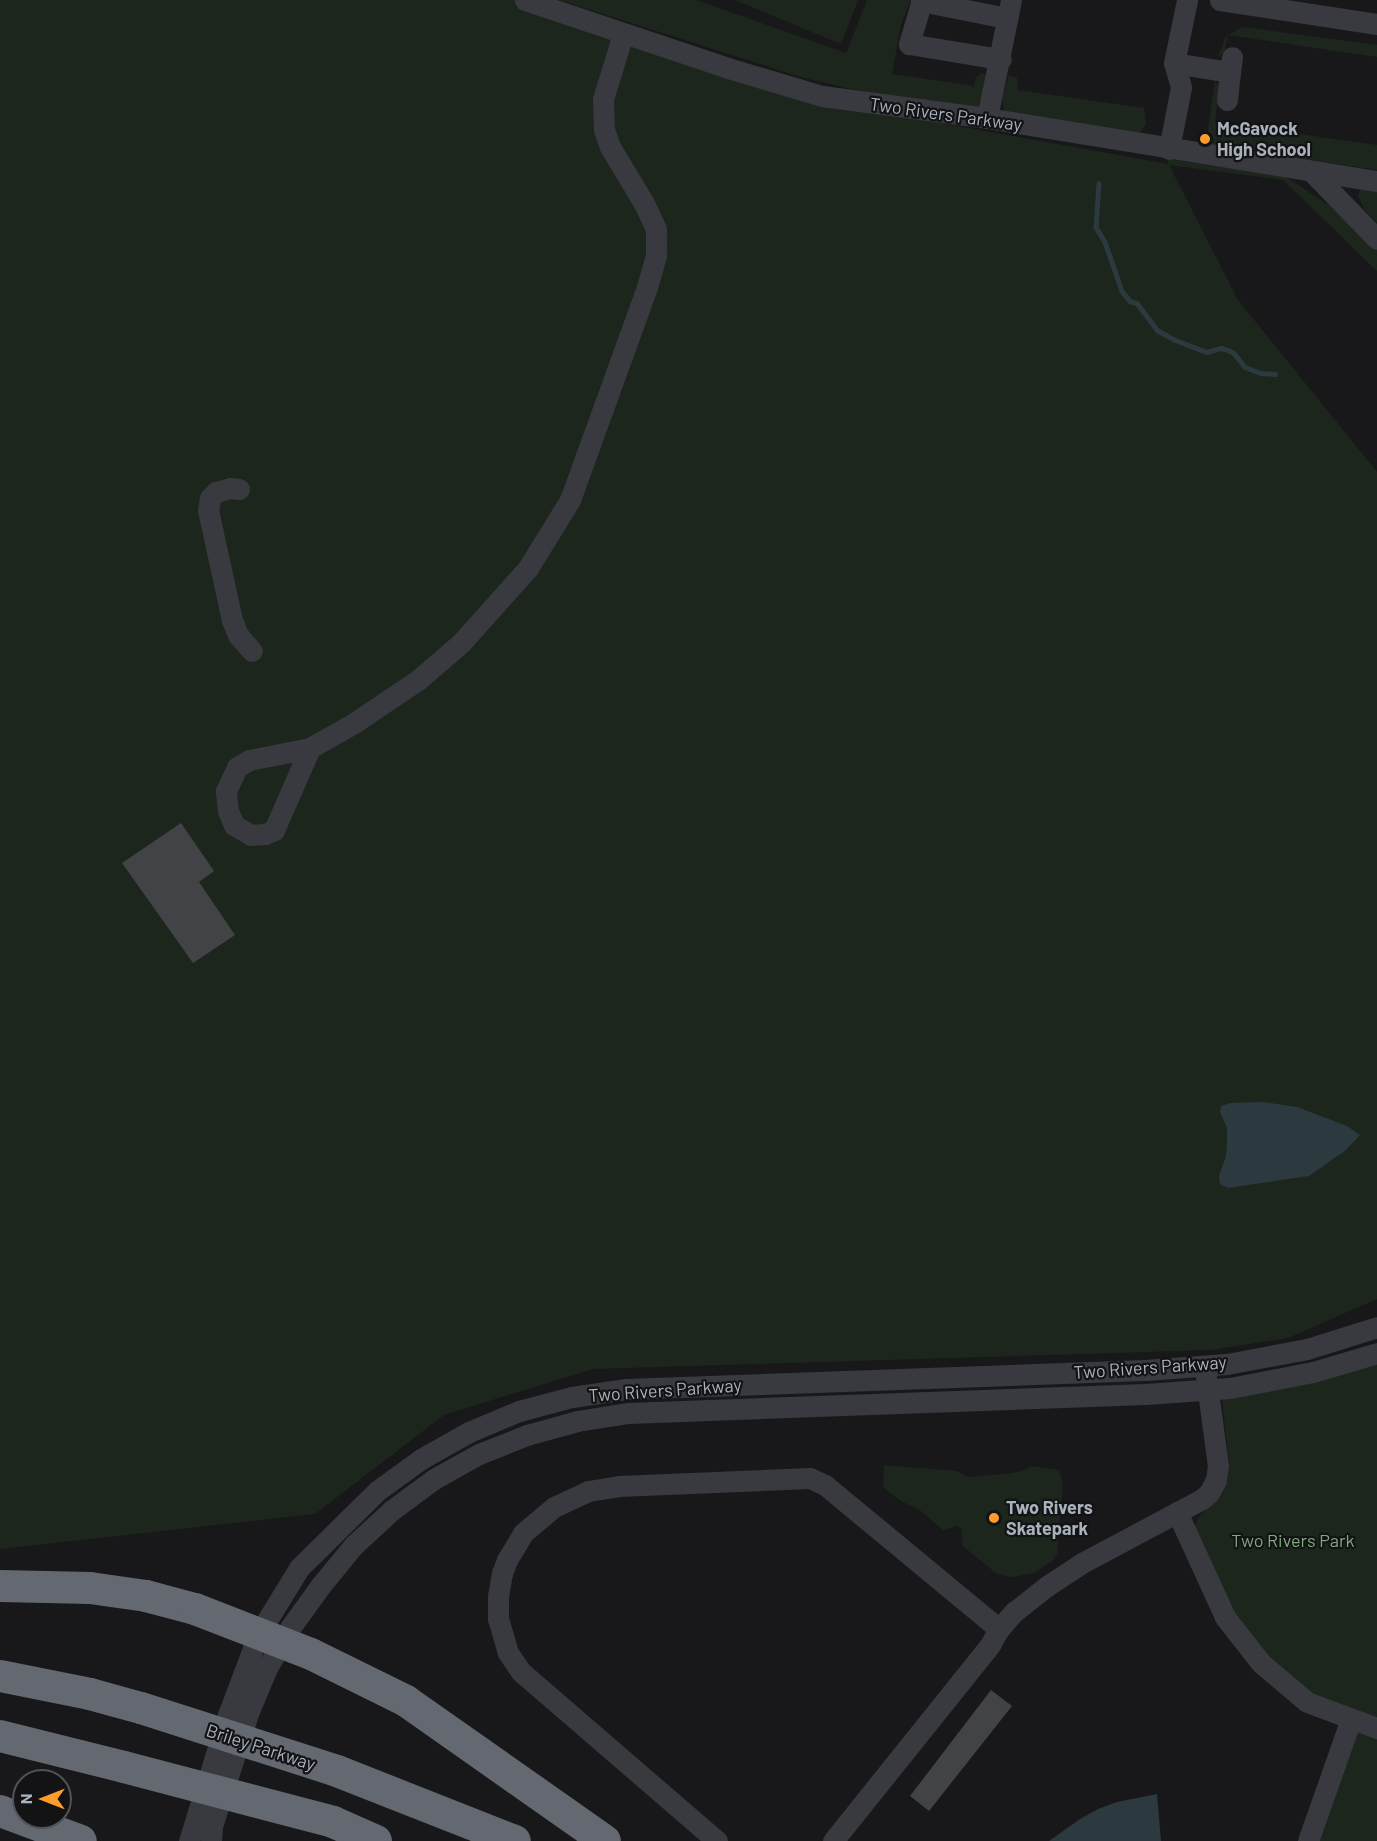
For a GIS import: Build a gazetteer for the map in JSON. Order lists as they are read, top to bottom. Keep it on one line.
{"streets":{"highway":["Briley Parkway"],"street":["Two Rivers Parkway"]},"parks":["Two Rivers Park"],"places":["McGavock High School","Two Rivers Skatepark"],"north":"left"}
